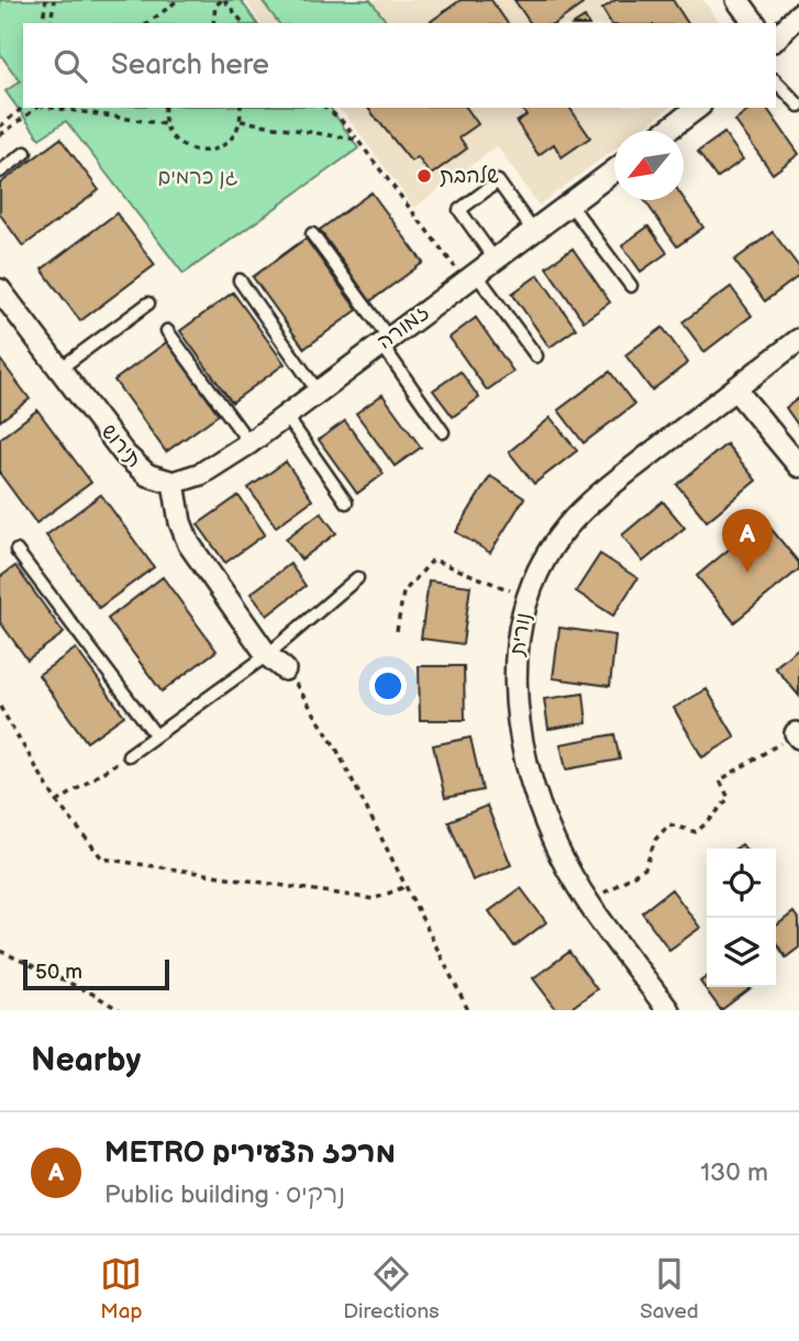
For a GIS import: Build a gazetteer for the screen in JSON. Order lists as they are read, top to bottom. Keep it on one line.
{"streets":{"street":["זמורה","תירוש","נורית"]},"crossings":[["זמורה","תירוש"]],"parks":["גן כרמים"],"places":["שלהבת"],"scale_bar":"50 m","north":"bottom left","page":{"search":"Search here","pins":"A","scale":"50 m","heading":"Nearby","list":[{"mark":"A","name":"METRO מרכז הצעירים","note":"Public building · נרקיס","value":"130 m"}],"nav":["Map","Directions","Saved"]}}
